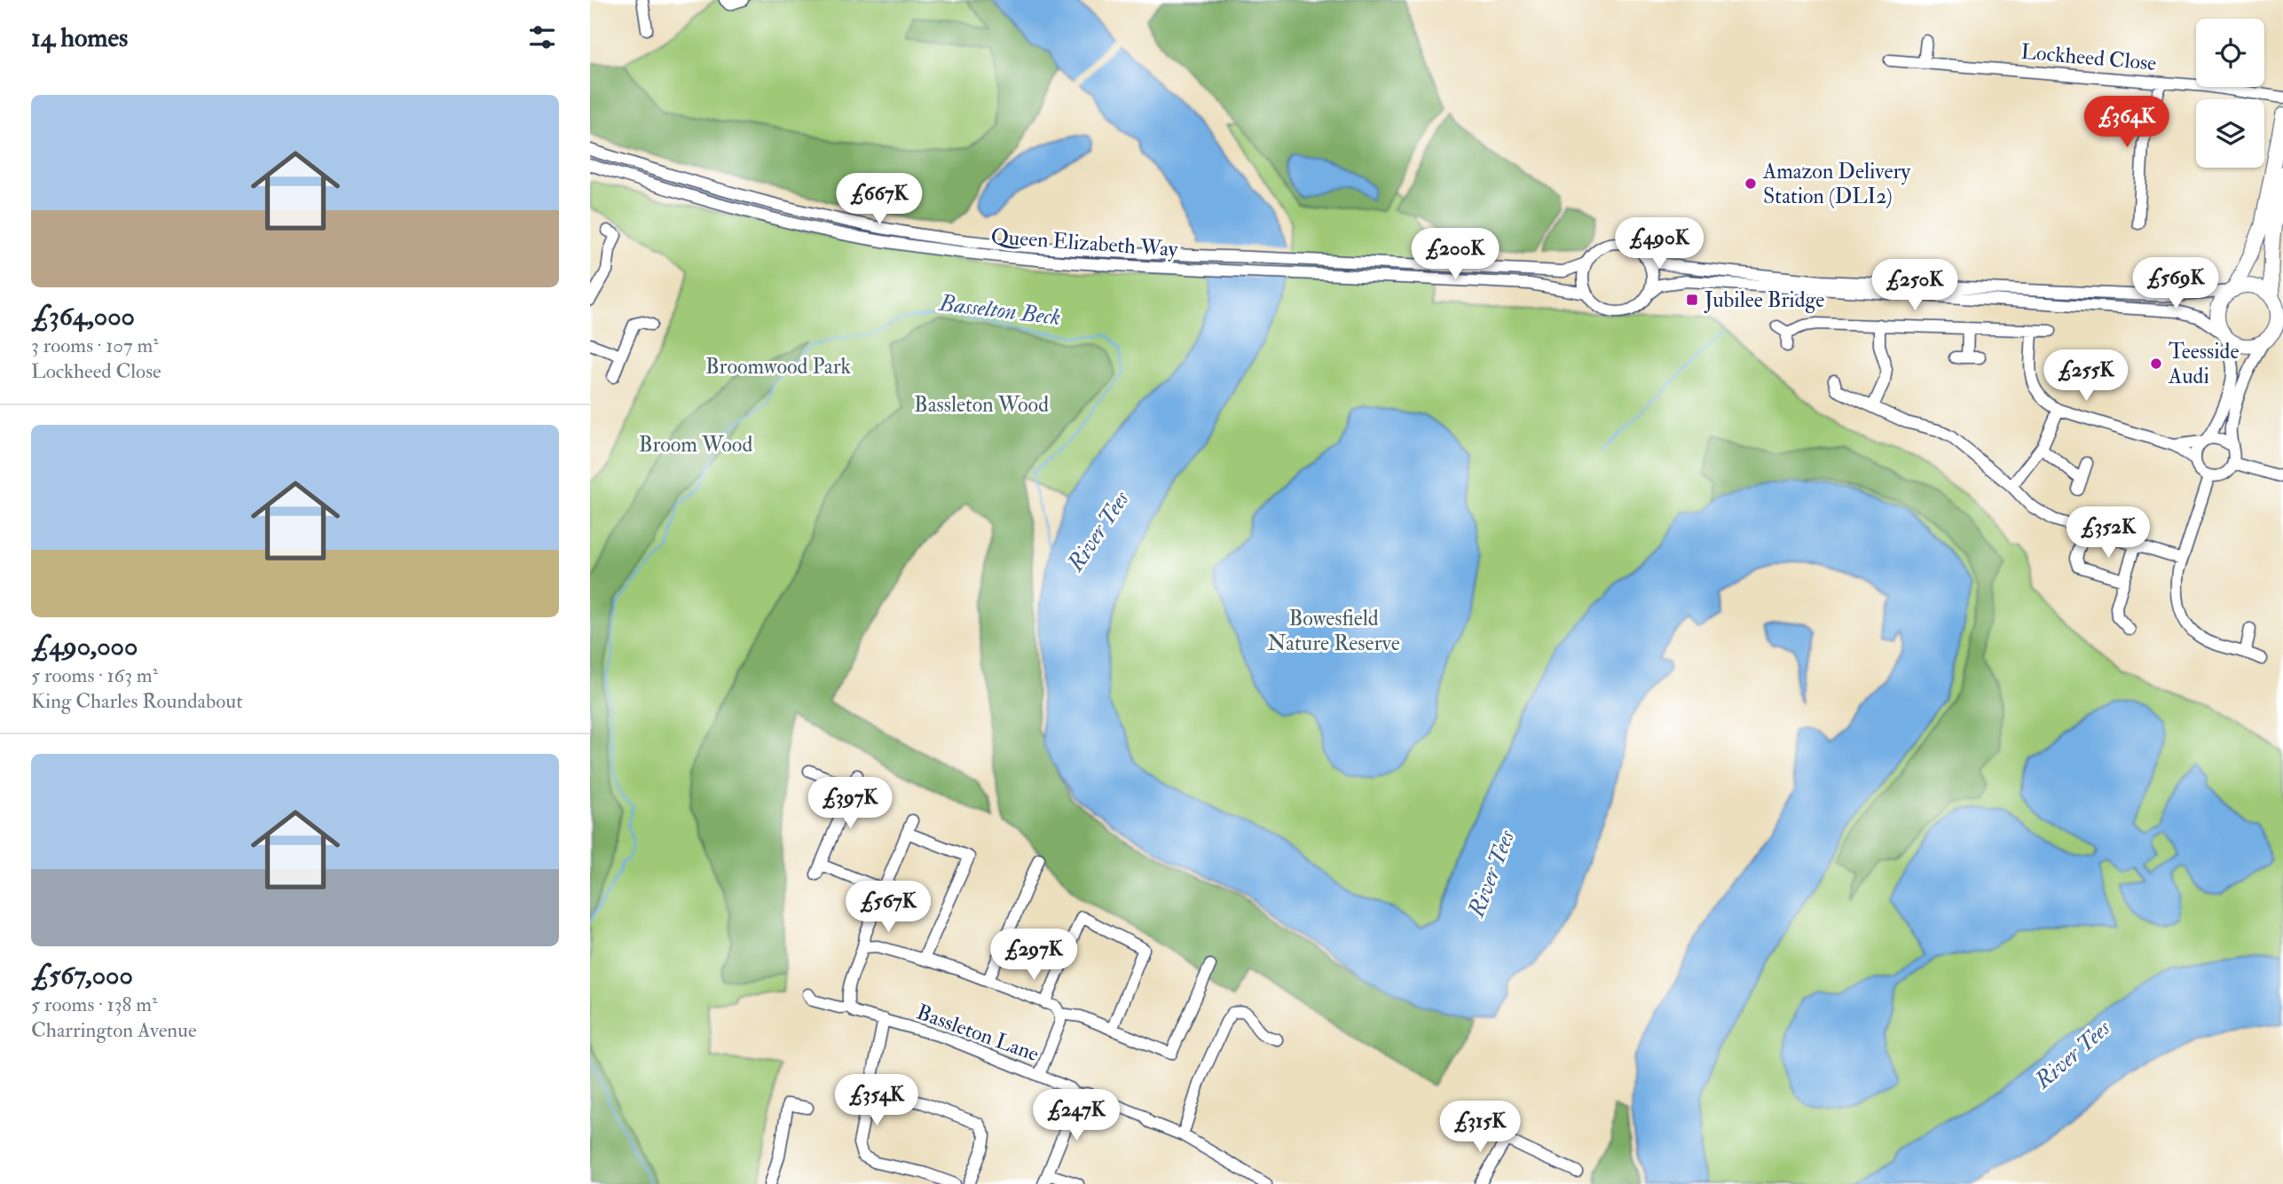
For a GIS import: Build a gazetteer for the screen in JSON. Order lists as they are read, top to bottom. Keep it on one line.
{"streets":{"street":["Lockheed Close","Queen Elizabeth Way","Bassleton Lane"]},"water":["Basselton Beck","River Tees"],"parks":["Broomwood Park","Bassleton Wood","Broom Wood","Bowesfield Nature Reserve"],"places":{"other":["Amazon Delivery Station (DLI2)","Teesside Audi"],"transit":["Jubilee Bridge"]},"page":{"heading":"14 homes","list":[{"name":"£364,000","note":"3 rooms · 107 m² · Lockheed Close"},{"name":"£490,000","note":"5 rooms · 163 m² · King Charles Roundabout"},{"name":"£567,000","note":"5 rooms · 138 m² · Charrington Avenue"}],"price":["£364K","£667K","£490K","£200K","£569K","£250K","£255K","£352K","£397K","£567K","£297K","£354K","£247K","£315K"]}}
